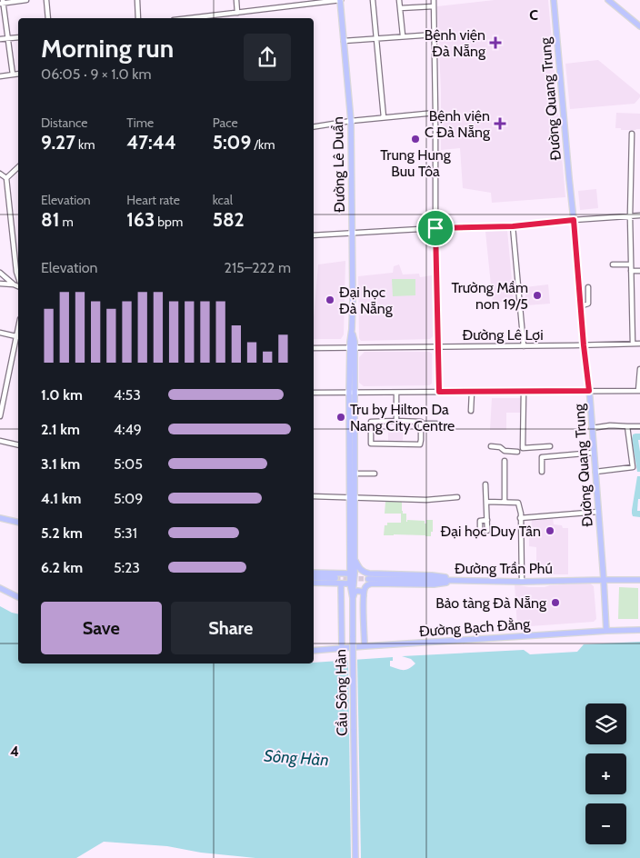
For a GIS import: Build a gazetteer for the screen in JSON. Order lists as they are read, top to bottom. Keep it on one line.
{"streets":{"main road":["Đường Quang Trung","Đường Lê Duẩn","Đường Trần Phú","Đường Bạch Đằng","Cầu Sông Hàn"],"street":["Đường Lê Lợi"]},"crossings":[["Đường Quang Trung","Đường Lê Lợi"],["Đường Quang Trung","Đường Trần Phú"],["Đường Quang Trung","Đường Bạch Đằng"],["Đường Lê Duẩn","Đường Lê Lợi"],["Đường Lê Duẩn","Cầu Sông Hàn"]],"water":["Sông Hàn"],"places":{"health":["Bệnh viện Đà Nẵng","Bệnh viện C Đà Nẵng"],"other":["Trung Hung Buu Tôa","Trường Mầm non 19/5","Đại học Đà Nẵng","Tru by Hilton Da Nang City Centre","Đại học Duy Tân","Bảo tàng Đà Nẵng"]},"page":{"heading":["Morning run","06:05 · 9 × 1.0 km"],"stats":[["Distance","9.27 km"],["Time","47:44"],["Pace","5:09 /km"],["Elevation","81 m"],["Heart rate","163 bpm"],["kcal","582"]],"chart":["Elevation","215–222 m"],"list":[{"name":"1.0 km","note":"4:53"},{"name":"2.1 km","note":"4:49"},{"name":"3.1 km","note":"5:05"},{"name":"4.1 km","note":"5:09"},{"name":"5.2 km","note":"5:31"},{"name":"6.2 km","note":"5:23"}],"buttons":["Save","Share"],"map_buttons":["+","−"]},"grid":{"columns":["C"],"rows":["4"]}}
